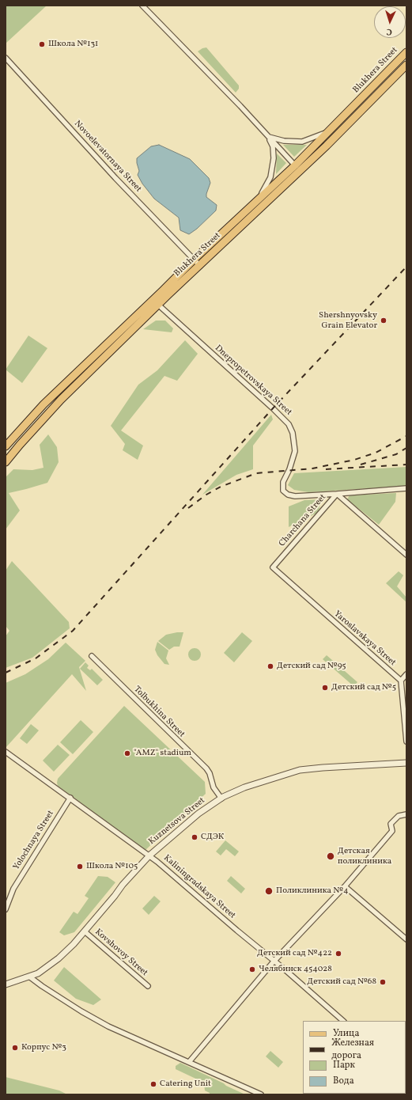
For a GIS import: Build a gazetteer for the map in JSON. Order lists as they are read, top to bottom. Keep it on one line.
{"streets":{"main road":["Blukhera Street"],"street":["Novoelevatornaya Street","Dnepropetrovskaya Street","Charchana Street","Yaroslavskaya Street","Tolbukhina Street","Kuznetsova Street","Yolochnaya Street","Kaliningradskaya Street","Kovshovoy Street"]},"crossings":[["Blukhera Street","Novoelevatornaya Street"],["Blukhera Street","Dnepropetrovskaya Street"],["Dnepropetrovskaya Street","Charchana Street"],["Charchana Street","Yaroslavskaya Street"],["Tolbukhina Street","Kuznetsova Street"],["Kuznetsova Street","Kaliningradskaya Street"],["Kuznetsova Street","Kovshovoy Street"],["Yolochnaya Street","Kaliningradskaya Street"]],"places":["Школа №131","Shershnyovsky Grain Elevator","Детский сад №95","Детский сад №5","\"AMZ\" stadium","СДЭК","Детская поликлиника","Школа №105","Поликлиника №4","Детский сад №422","Челябинск 454028","Детский сад №68","Корпус №3","Catering Unit"],"legend":["Улица","Железная дорога","Парк","Вода"],"north":"bottom"}
